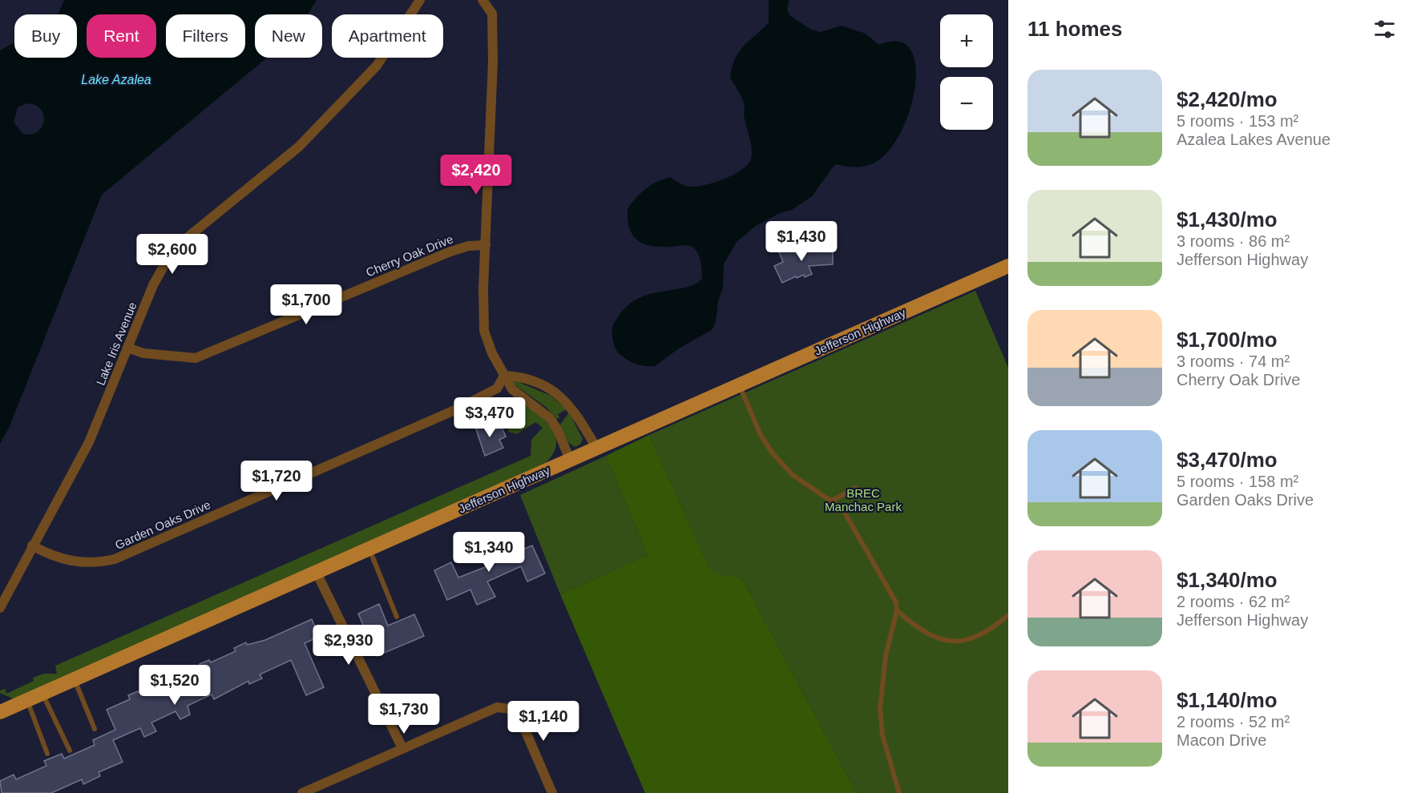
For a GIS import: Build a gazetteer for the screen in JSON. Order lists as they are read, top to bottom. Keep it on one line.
{"streets":{"main road":["Jefferson Highway"],"street":["Cherry Oak Drive","Lake Iris Avenue","Garden Oaks Drive"]},"crossings":[["Cherry Oak Drive","Lake Iris Avenue"],["Lake Iris Avenue","Garden Oaks Drive"]],"water":["Lake Azalea"],"parks":["BREC Manchac Park"],"page":{"heading":"11 homes","map_buttons":["+","−"],"chip":["Buy","Rent","Filters","New","Apartment"],"list":[{"name":"$2,420/mo","note":"5 rooms · 153 m² · Azalea Lakes Avenue"},{"name":"$1,430/mo","note":"3 rooms · 86 m² · Jefferson Highway"},{"name":"$1,700/mo","note":"3 rooms · 74 m² · Cherry Oak Drive"},{"name":"$3,470/mo","note":"5 rooms · 158 m² · Garden Oaks Drive"},{"name":"$1,340/mo","note":"2 rooms · 62 m² · Jefferson Highway"},{"name":"$1,140/mo","note":"2 rooms · 52 m² · Macon Drive"}],"price":["$2,420","$1,430","$2,600","$1,700","$3,470","$1,720","$1,340","$2,930","$1,520","$1,730","$1,140"]}}
